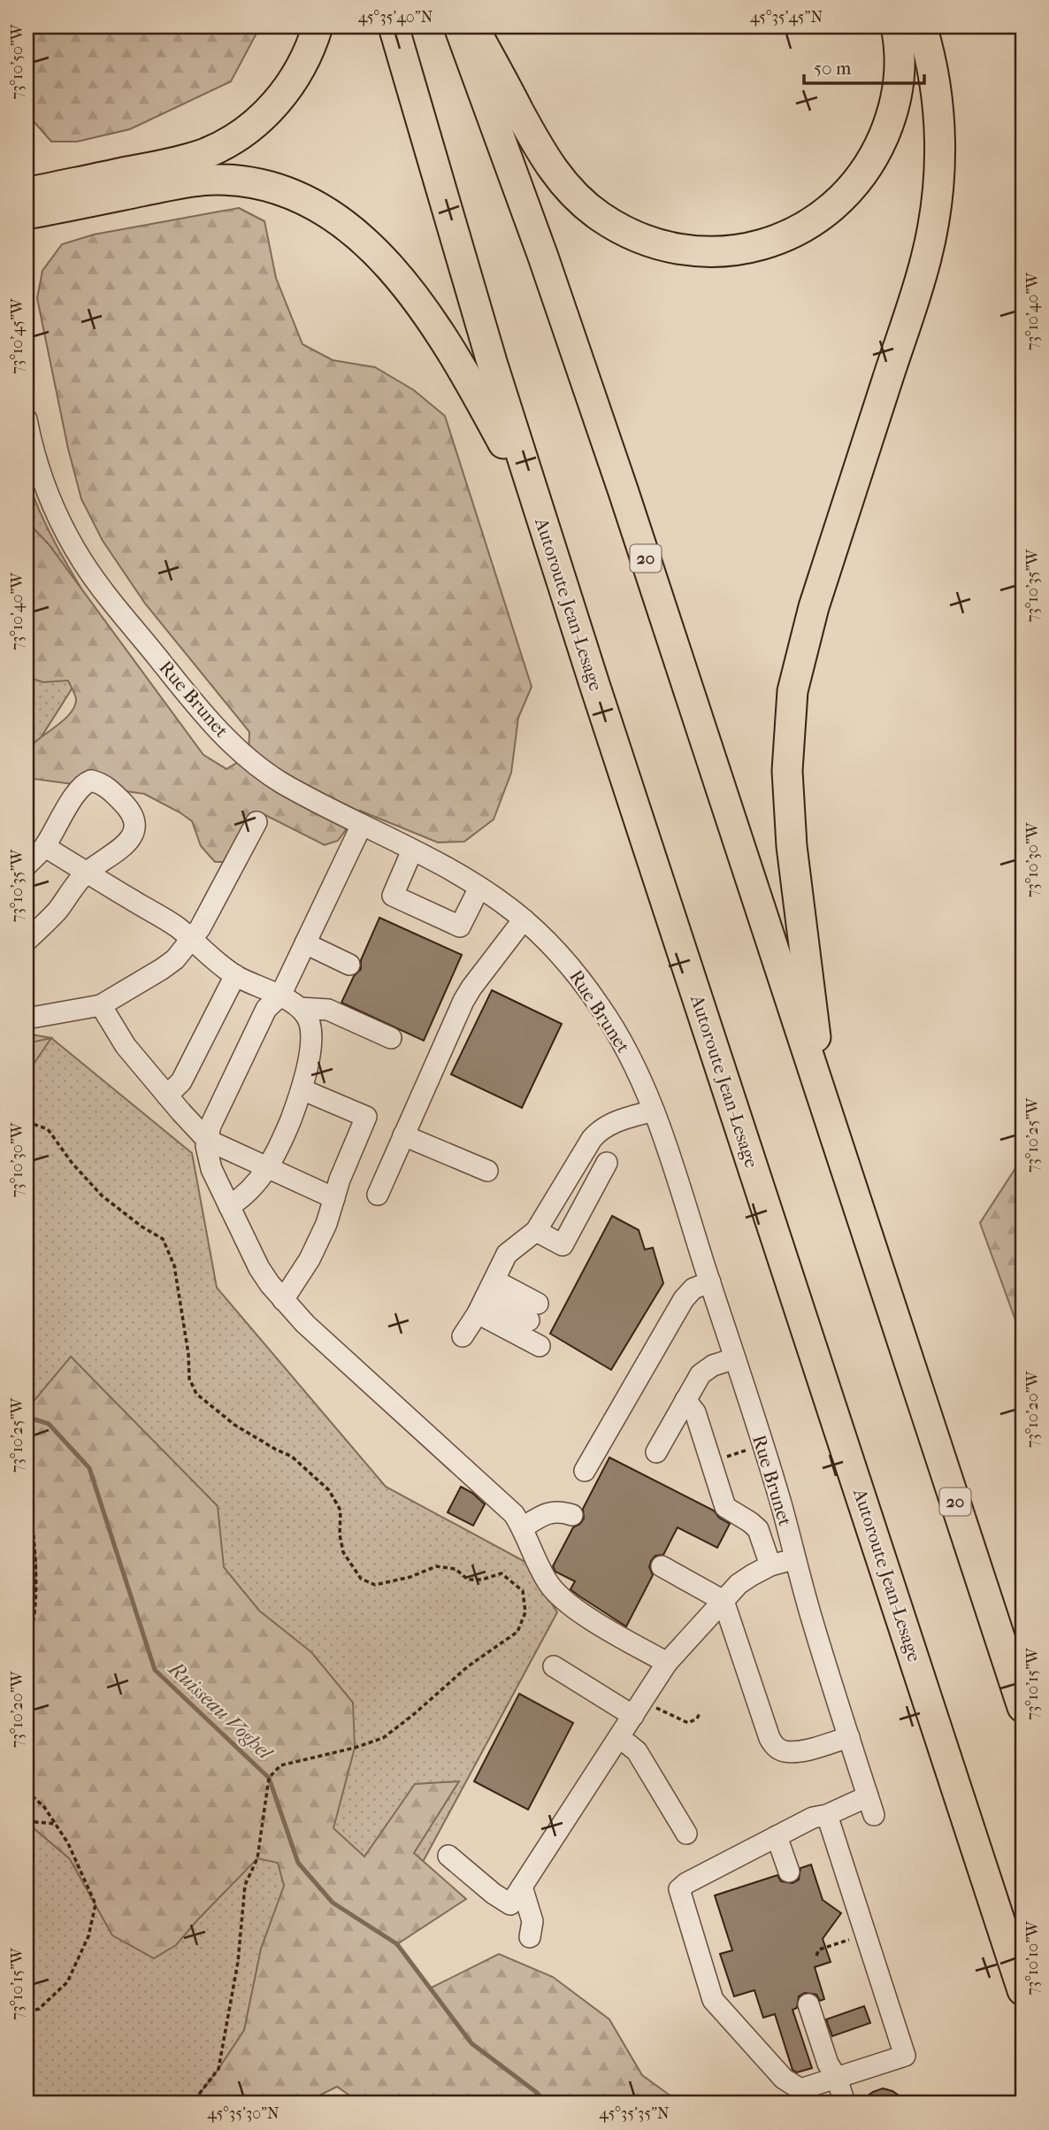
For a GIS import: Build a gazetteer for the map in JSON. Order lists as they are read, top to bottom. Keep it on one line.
{"streets":{"highway":["20","Autoroute Jean-Lesage"],"street":["Rue Brunet"]},"water":["Ruisseau Voghel"],"scale_bar":"50 m","coordinates":["45°35'40\"N","45°35'45\"N","73°10'50\"W","73°10'40\"W","73°10'45\"W","73°10'35\"W","73°10'30\"W","73°10'25\"W","73°10'20\"W","73°10'15\"W","73°10'10\"W","45°35'30\"N","45°35'35\"N"]}
